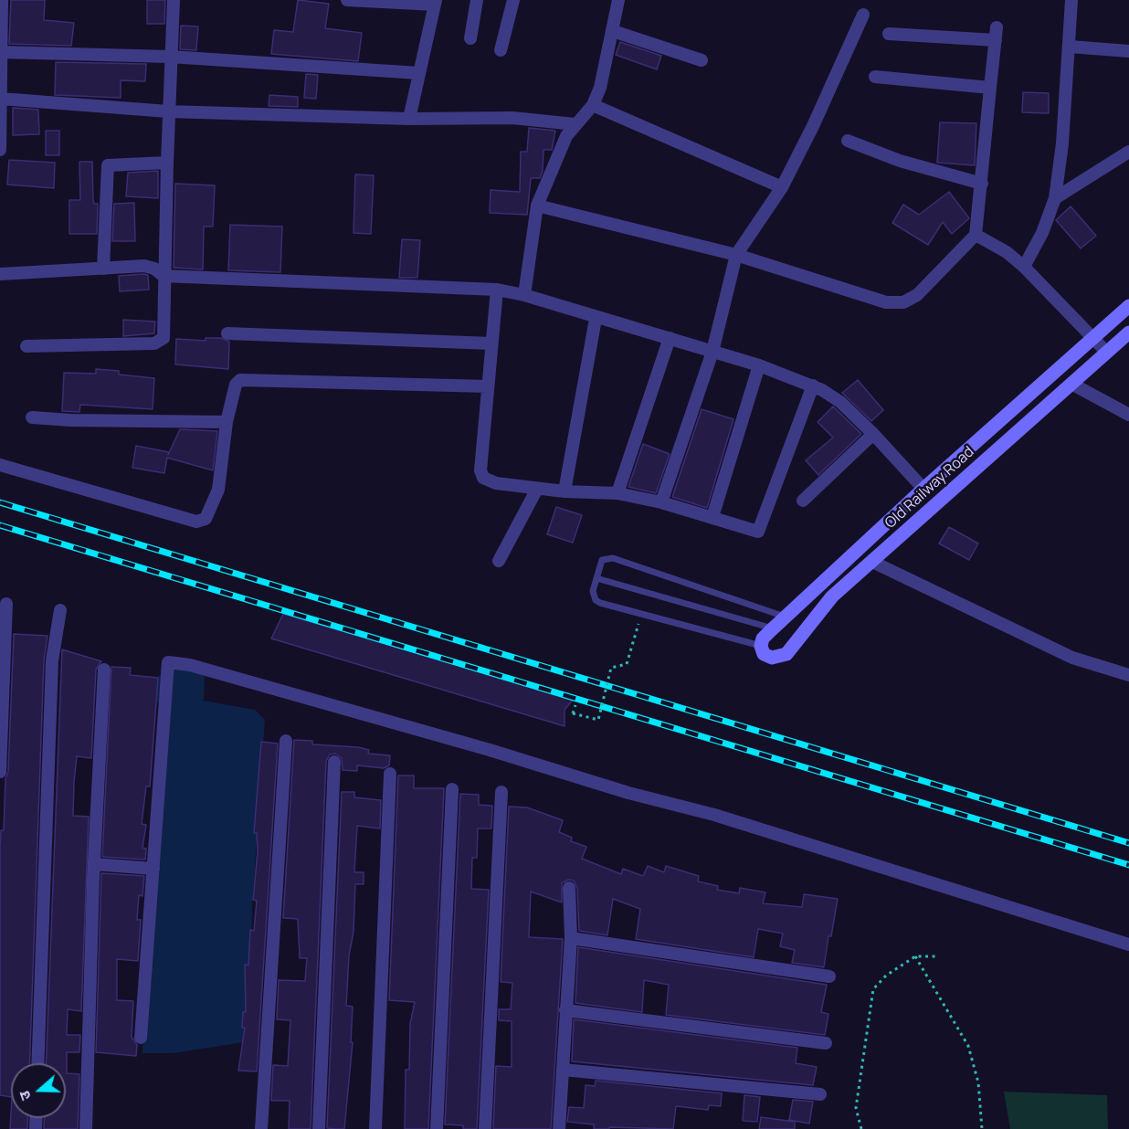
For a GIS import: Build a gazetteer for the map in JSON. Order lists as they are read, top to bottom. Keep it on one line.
{"streets":{"main road":["Old Railway Road"]},"north":"left"}
